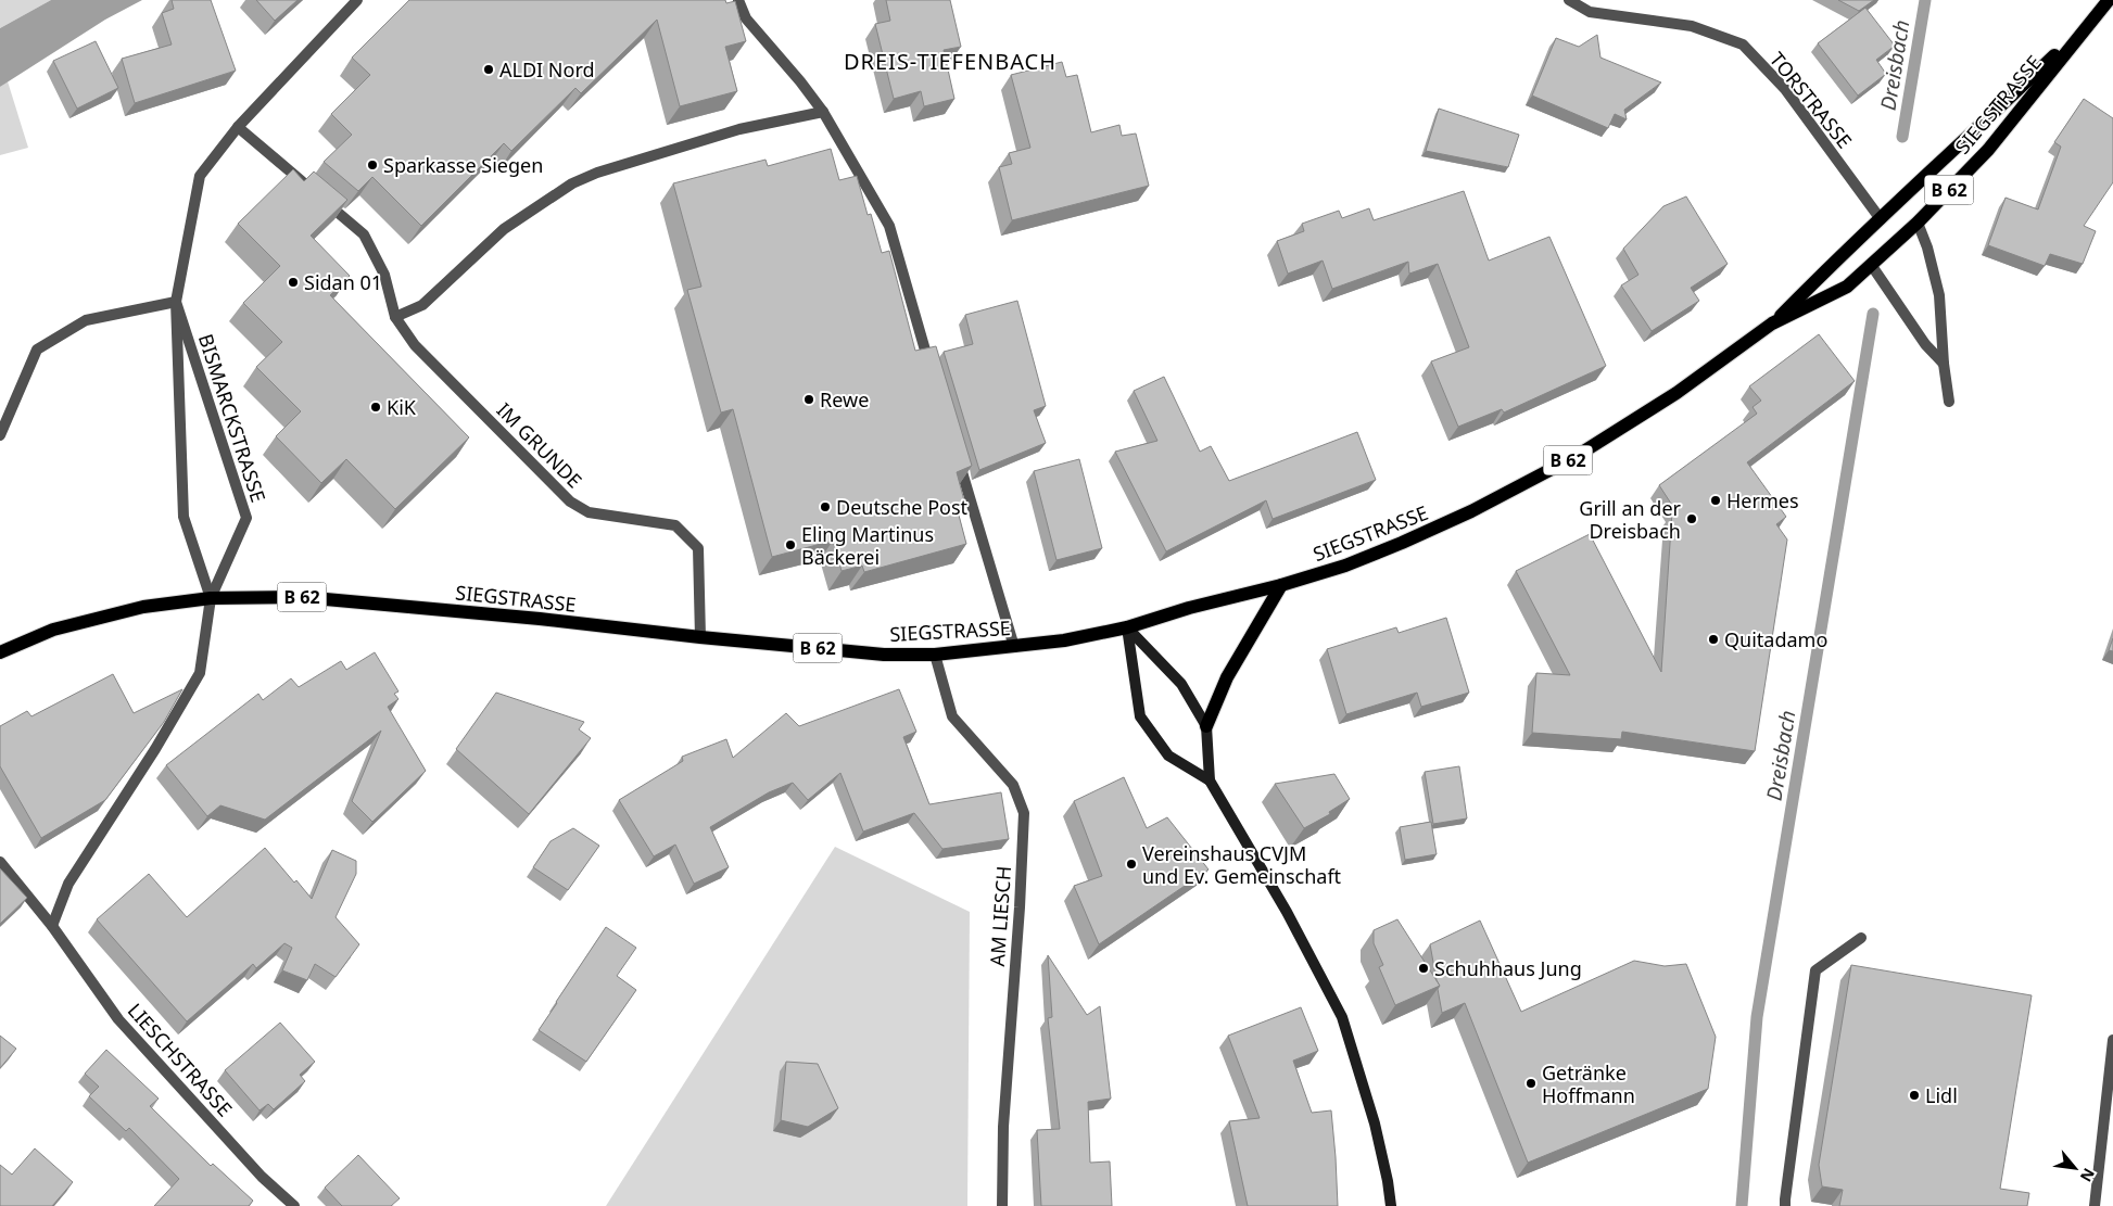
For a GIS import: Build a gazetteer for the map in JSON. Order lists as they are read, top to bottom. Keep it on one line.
{"streets":{"main road":["SIEGSTRASSE","B 62"],"street":["TORSTRASSE","BISMARCKSTRASSE","IM GRUNDE","AM LIESCH","LIESCHSTRASSE"]},"crossings":[["TORSTRASSE","SIEGSTRASSE"],["SIEGSTRASSE","BISMARCKSTRASSE"],["SIEGSTRASSE","IM GRUNDE"],["SIEGSTRASSE","AM LIESCH"],["BISMARCKSTRASSE","IM GRUNDE"]],"districts":["DREIS-TIEFENBACH"],"water":["Dreisbach"],"places":["ALDI Nord","Sparkasse Siegen","Sidan 01","Rewe","KiK","Hermes","Deutsche Post","Grill an der Dreisbach","Eling Martinus Bäckerei","Quitadamo","Vereinshaus CVJM und Ev. Gemeinschaft","Schuhhaus Jung","Getränke Hoffmann","Lidl"],"north":"bottom right"}
